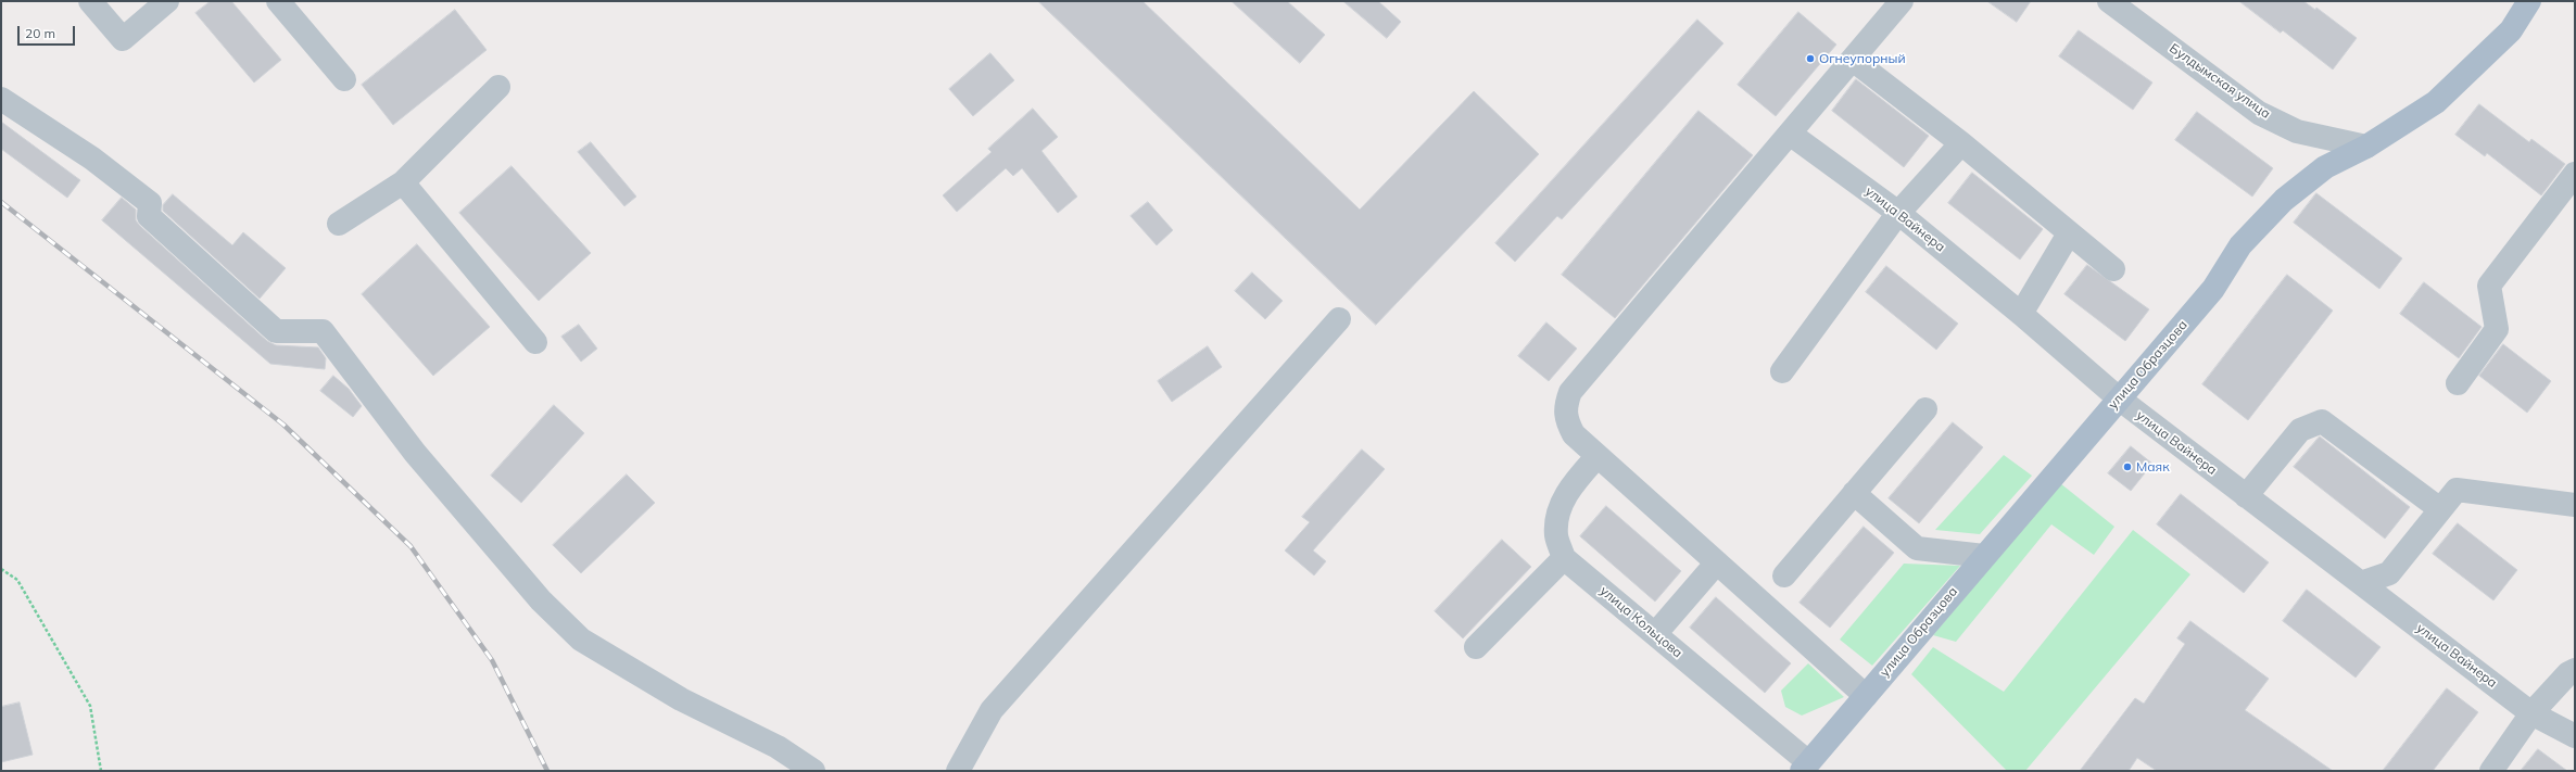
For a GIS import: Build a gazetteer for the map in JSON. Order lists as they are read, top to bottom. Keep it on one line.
{"streets":{"main road":["улица Образцова"],"street":["Булдымская улица","улица Вайнера","улица Кольцова"]},"crossings":[["Булдымская улица","улица Образцова"],["улица Вайнера","улица Образцова"],["улица Образцова","улица Кольцова"]],"places":["Огнеупорный","Маяк"],"scale_bar":"20 m"}
